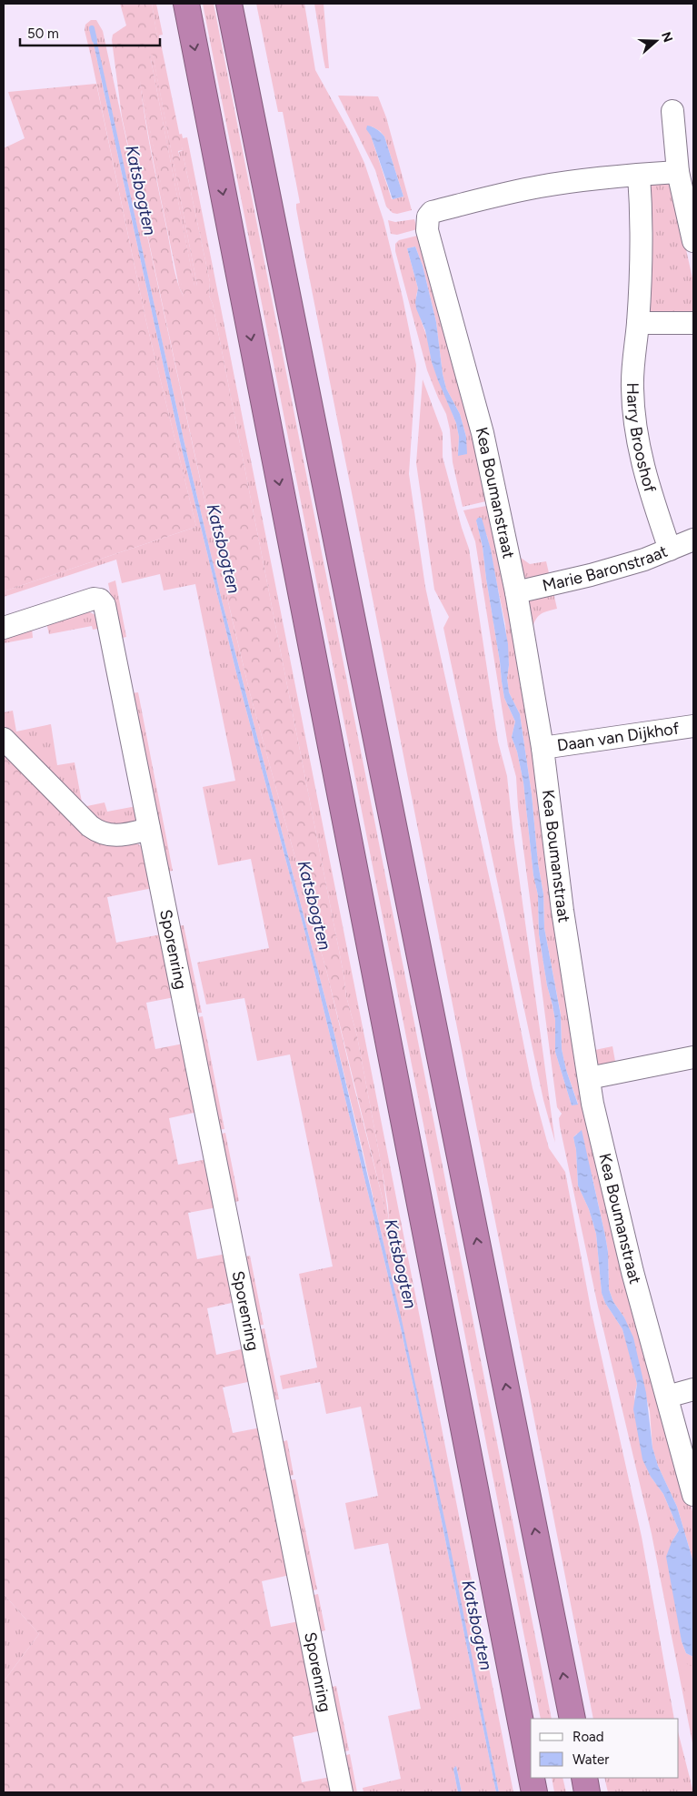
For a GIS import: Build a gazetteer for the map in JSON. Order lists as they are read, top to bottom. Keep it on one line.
{"streets":{"street":["Harry Brooshof","Kea Boumanstraat","Marie Baronstraat","Daan van Dijkhof","Sporenring"]},"crossings":[["Harry Brooshof","Kea Boumanstraat"],["Harry Brooshof","Marie Baronstraat"],["Kea Boumanstraat","Marie Baronstraat"],["Kea Boumanstraat","Daan van Dijkhof"]],"water":["Katsbogten"],"legend":["Road","Water"],"scale_bar":"50 m","north":"right"}
